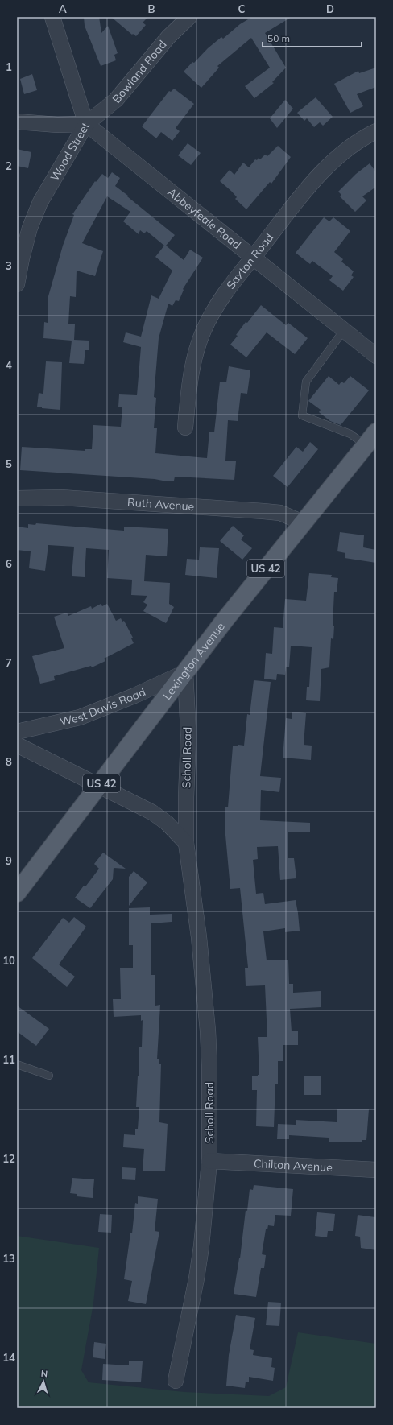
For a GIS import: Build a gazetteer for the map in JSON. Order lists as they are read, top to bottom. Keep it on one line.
{"streets":{"main road":["US 42","Lexington Avenue"],"street":["Bowland Road","Wood Street","Abbeyfeale Road","Saxton Road","Ruth Avenue","West Davis Road","Scholl Road","Chilton Avenue"]},"crossings":[["Bowland Road","Wood Street"],["Bowland Road","Abbeyfeale Road"],["Wood Street","Abbeyfeale Road"],["Abbeyfeale Road","Saxton Road"],["Ruth Avenue","Lexington Avenue"],["Lexington Avenue","West Davis Road"],["Lexington Avenue","Scholl Road"],["West Davis Road","Scholl Road"],["Scholl Road","Chilton Avenue"]],"scale_bar":"50 m","north":"top","grid":{"columns":["A","B","C","D"],"rows":["1","2","3","4","5","6","7","8","9","10","11","12","13","14"]}}
